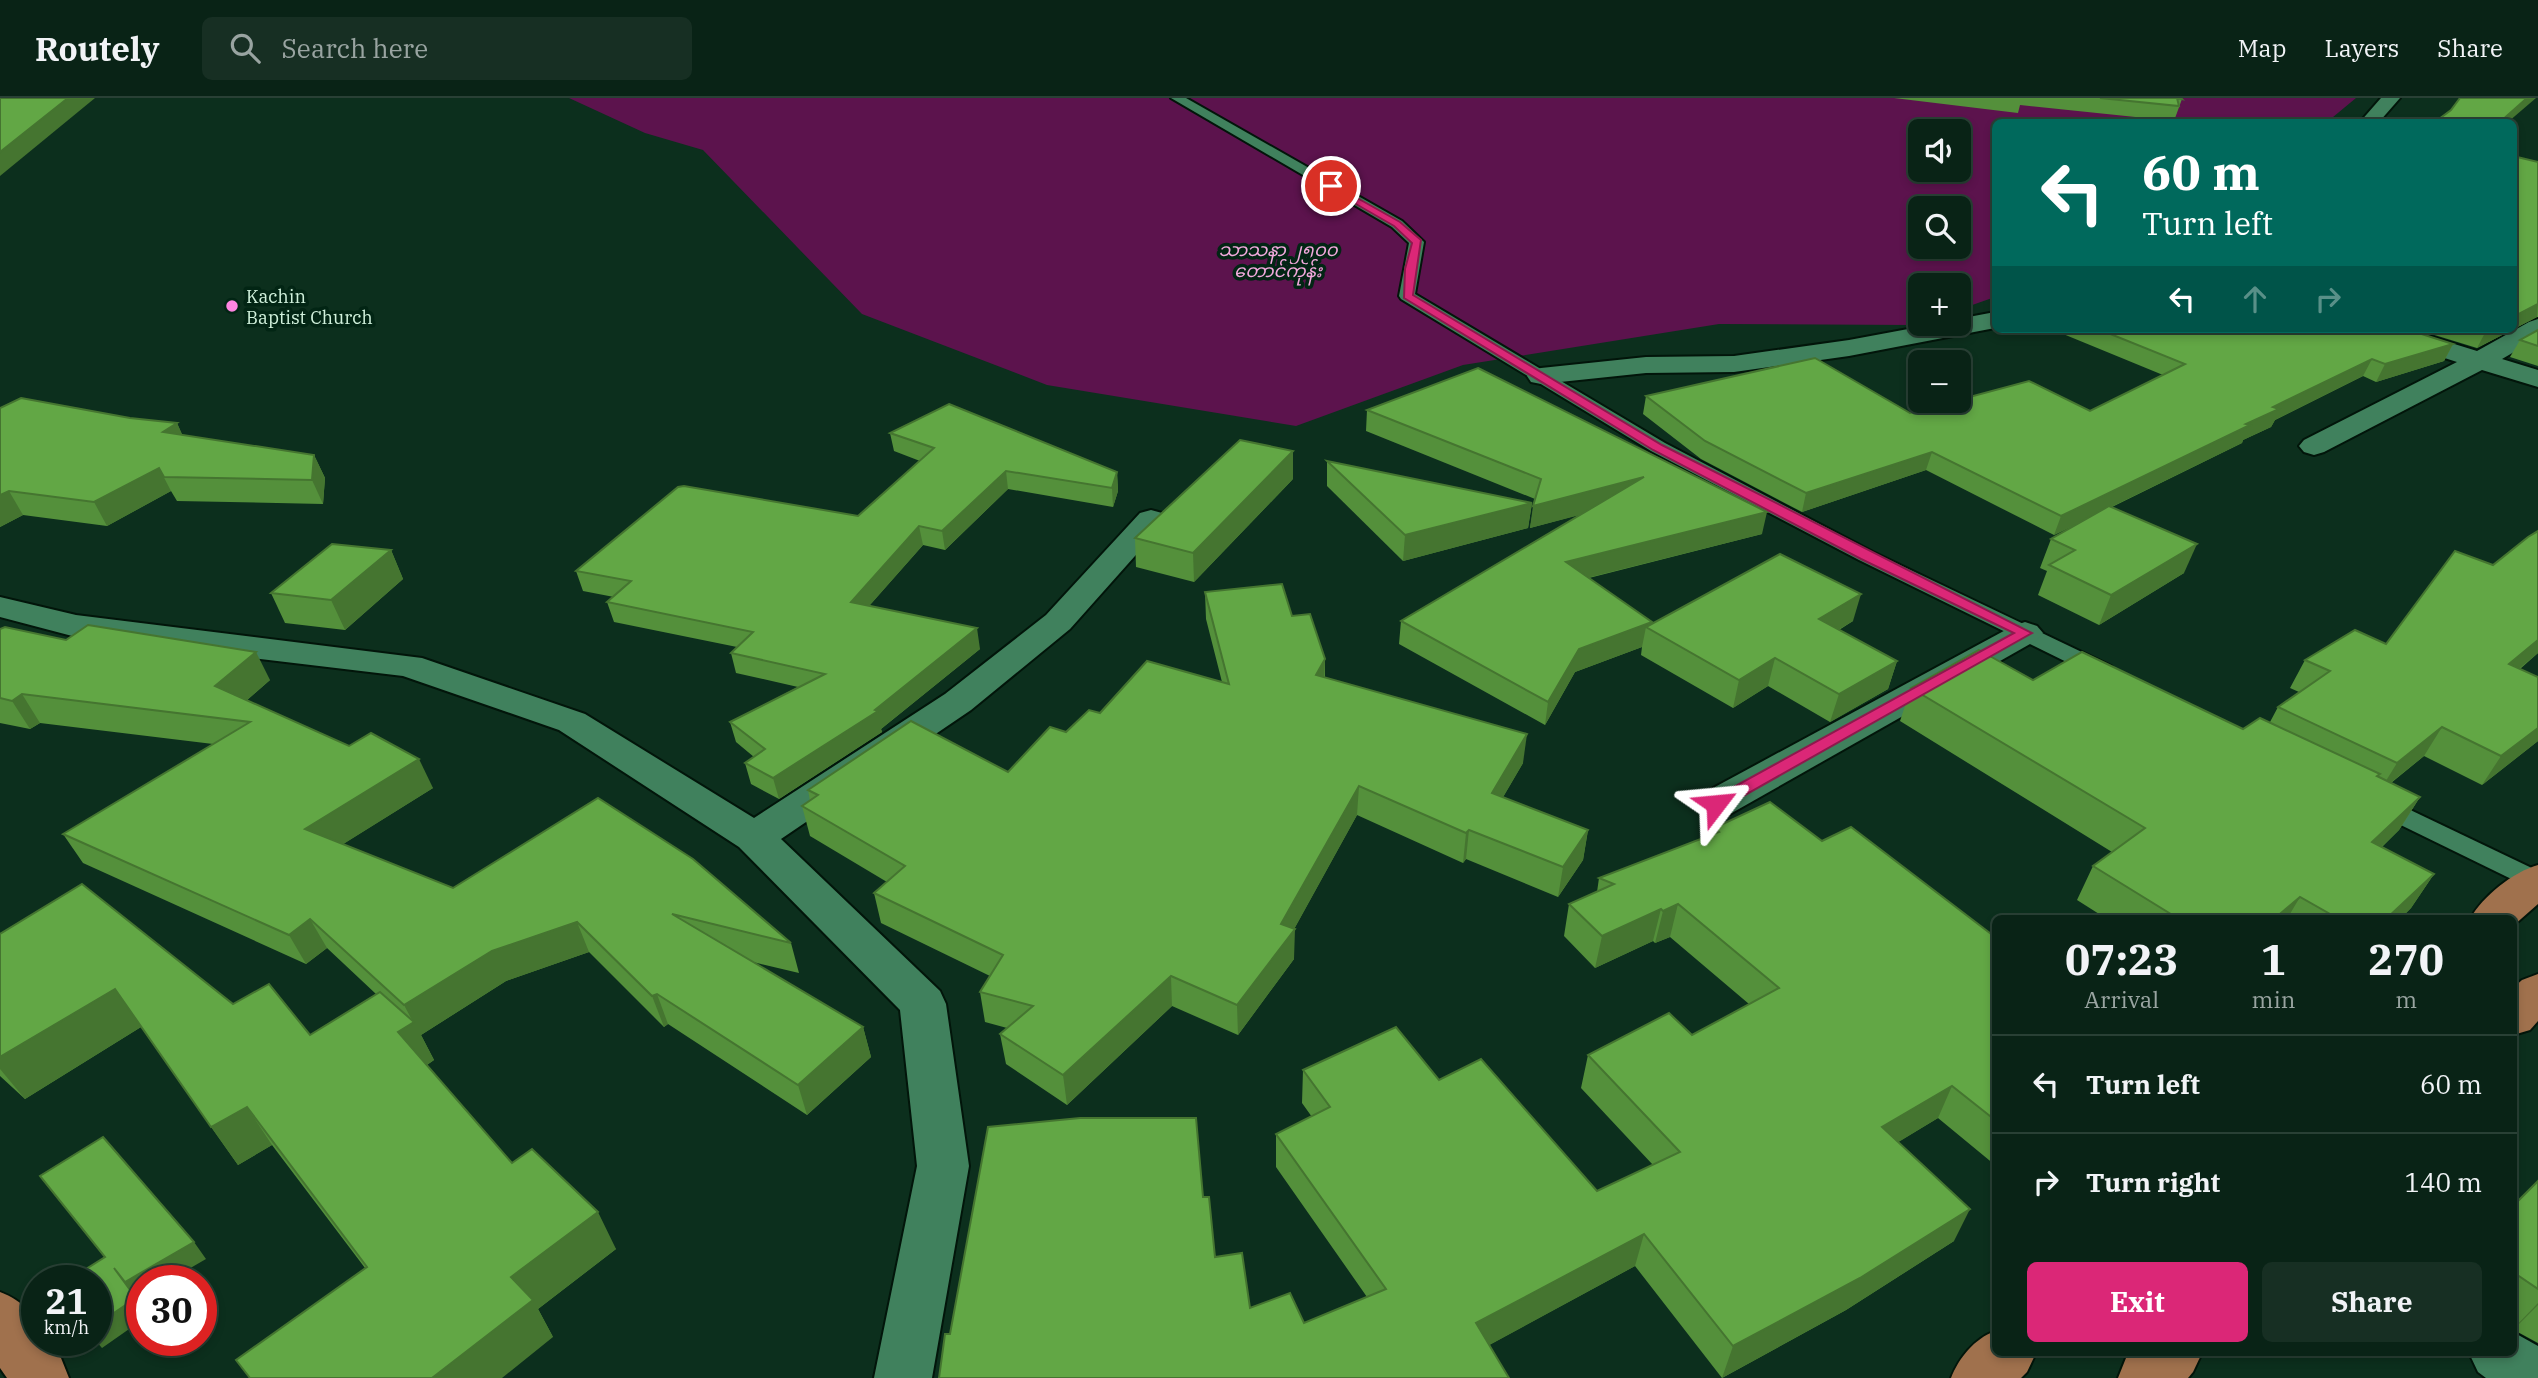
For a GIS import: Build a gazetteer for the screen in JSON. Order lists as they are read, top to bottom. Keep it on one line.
{"parks":["သာသနာ ၂၅၀၀ တောင်ကုန်း"],"places":["Kachin Baptist Church"],"page":{"header":"Routely","search":"Search here","nav":["Map","Layers","Share"],"map_buttons":["+","−"],"turn":["60 m","Turn left"],"eta":["07:23","Arrival","1","min","270","m"],"list":[{"name":"Turn left","value":"60 m"},{"name":"Turn right","value":"140 m"}],"buttons":["Exit","Share"],"speed":"21 km/h","limit":"30"}}
